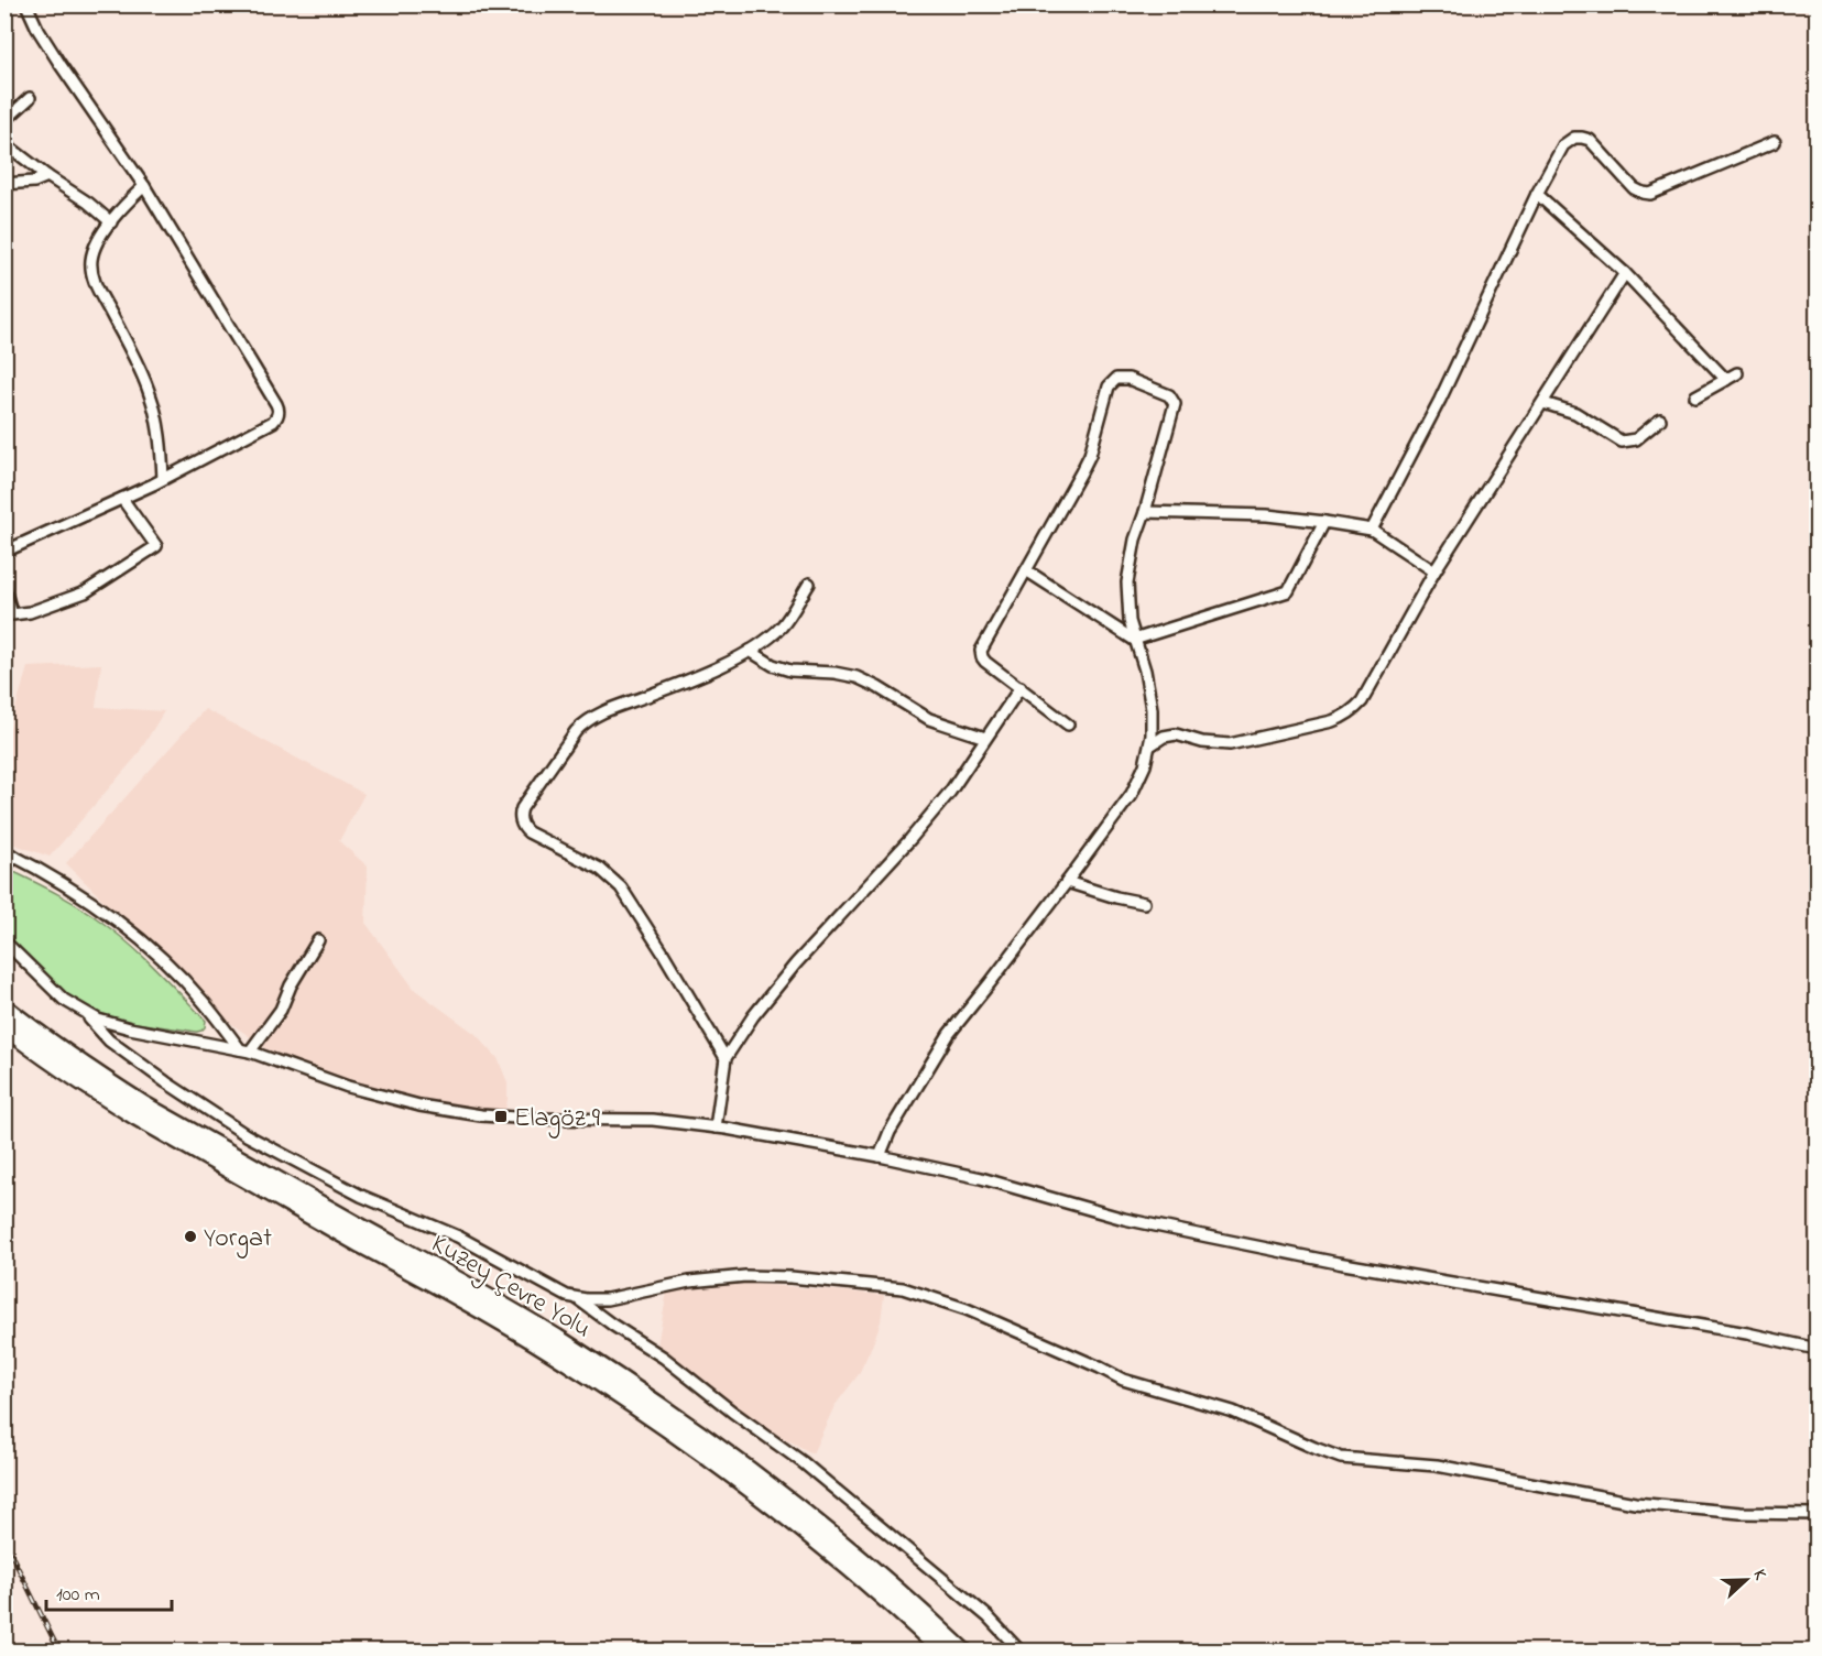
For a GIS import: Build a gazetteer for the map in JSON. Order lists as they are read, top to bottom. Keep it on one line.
{"streets":{"highway":["Kuzey Çevre Yolu"]},"places":{"transit":["Elagöz 9"],"other":["Yorgat"]},"scale_bar":"100 m","north":"right"}
